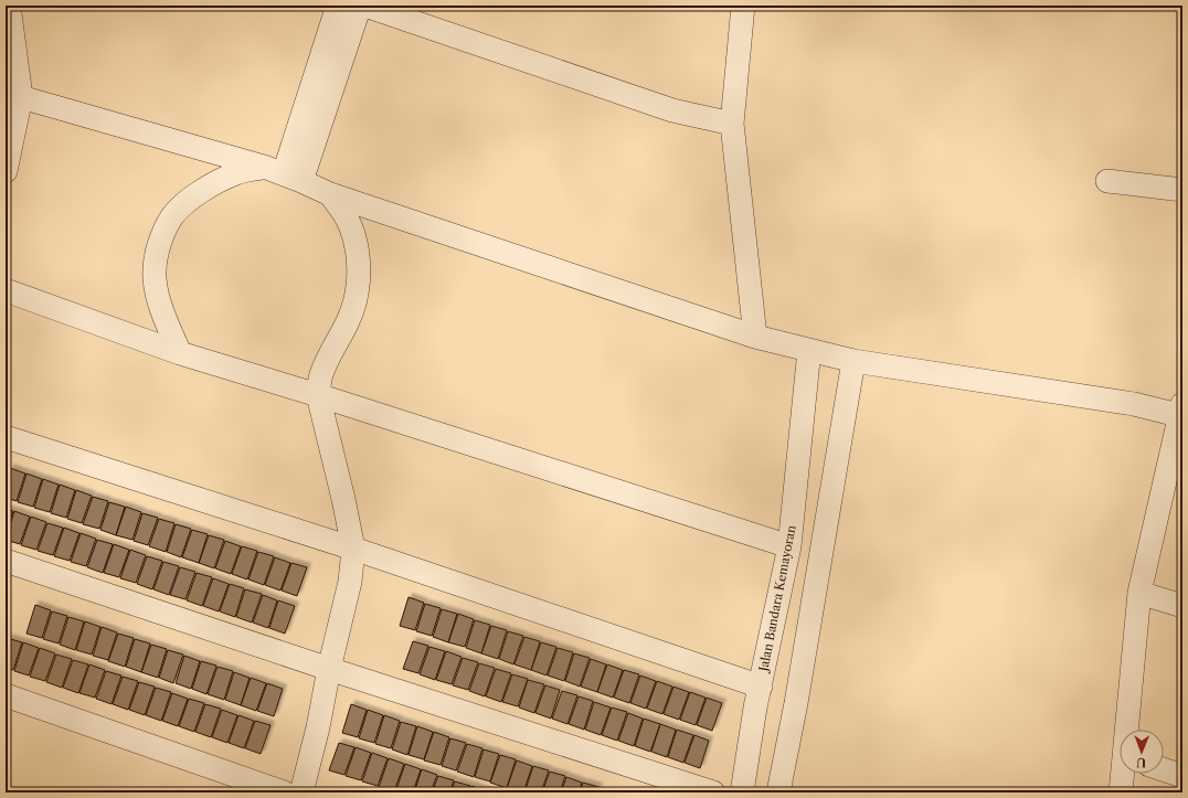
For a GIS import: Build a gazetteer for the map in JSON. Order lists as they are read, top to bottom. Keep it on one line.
{"streets":{"street":["Jalan Bandara Kemayoran"]},"north":"bottom"}
